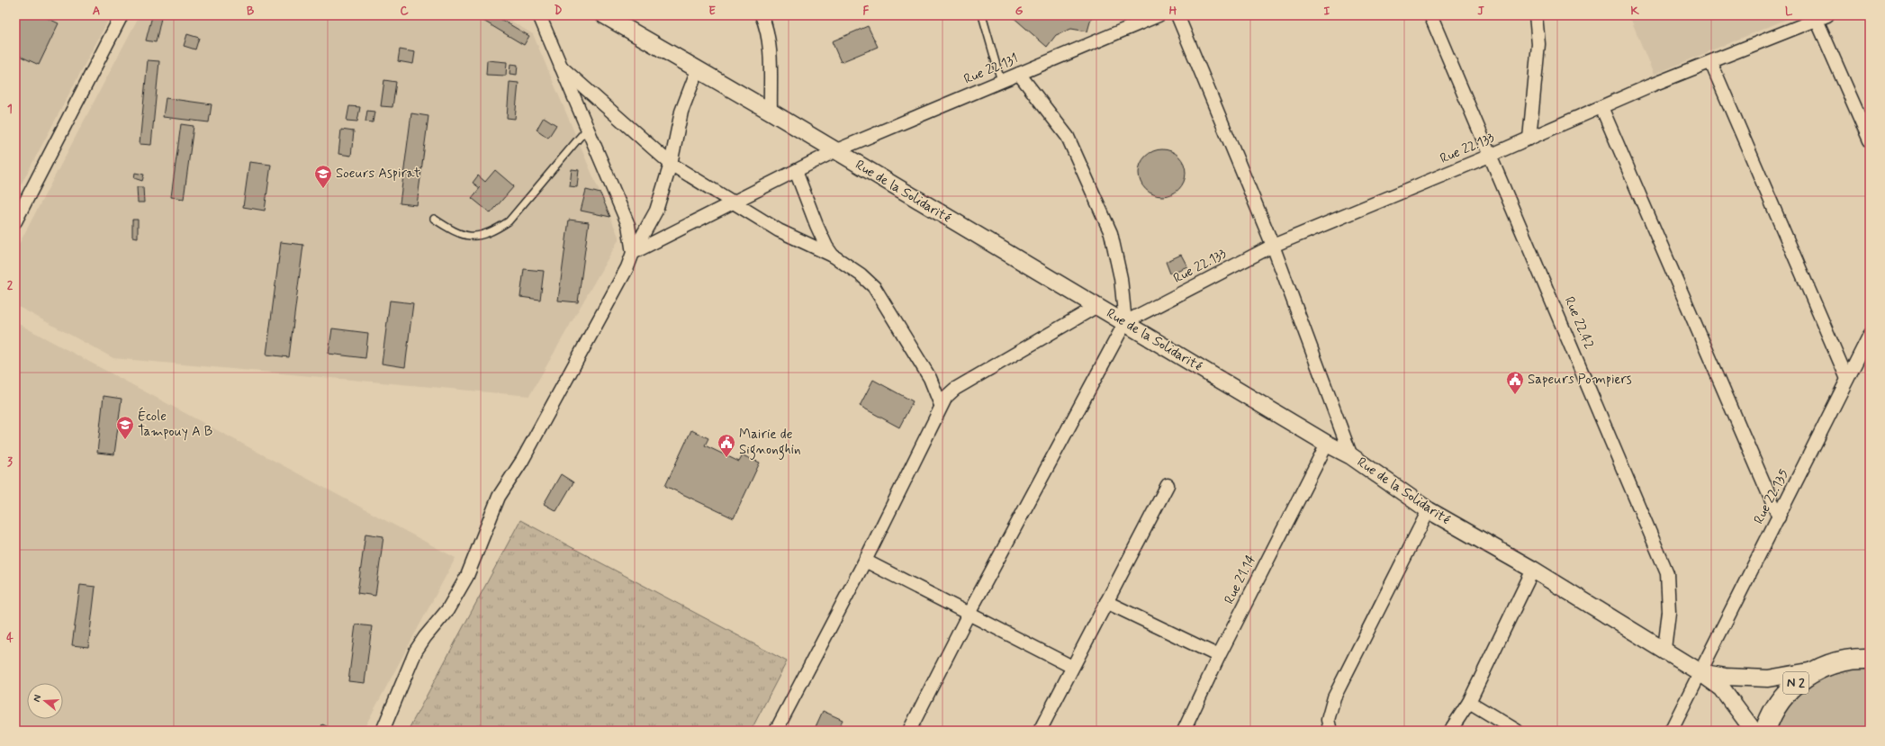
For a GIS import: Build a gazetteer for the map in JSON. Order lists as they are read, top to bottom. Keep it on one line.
{"streets":{"main road":["N 2"],"street":["Rue 22.131","Rue 22.133","Rue de la Solidarité","Rue 22.42","Rue 22.135","Rue 21.14"]},"crossings":[["Rue 22.131","Rue de la Solidarité"],["Rue 22.133","Rue de la Solidarité"],["Rue 22.133","Rue 22.42"],["Rue de la Solidarité","Rue 22.42"],["Rue de la Solidarité","Rue 22.135"],["Rue de la Solidarité","Rue 21.14"],["Rue de la Solidarité","N 2"]],"places":{"school or university":["Soeurs Aspirat","École Tampouy A B"],"public building":["Sapeurs Pompiers","Mairie de Signonghin"]},"north":"left","grid":{"columns":["A","B","C","D","E","F","G","H","I","J","K","L"],"rows":["1","2","3","4"]}}
